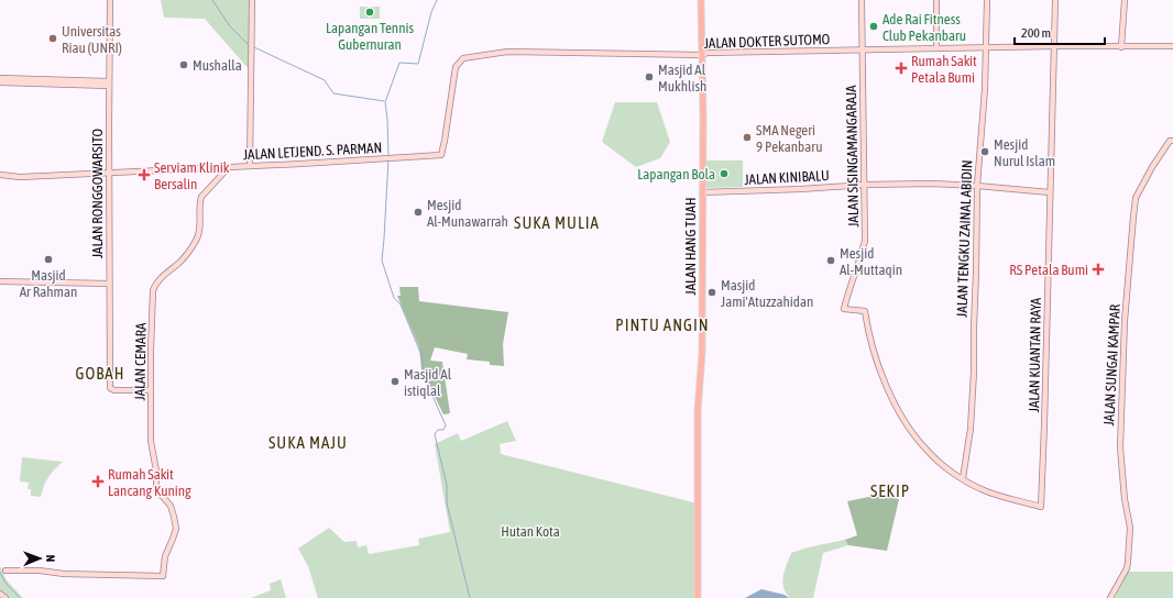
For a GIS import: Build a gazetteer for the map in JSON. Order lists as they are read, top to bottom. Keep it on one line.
{"streets":{"main road":["JALAN HANG TUAH"],"street":["JALAN DOKTER SUTOMO","JALAN LETJEND. S. PARMAN","JALAN SISINGAMANGARAJA","JALAN KINIBALU","JALAN RONGGOWARSITO","JALAN TENGKU ZAINAL ABIDIN","JALAN KUANTAN RAYA","JALAN CEMARA","JALAN SUNGAI KAMPAR"]},"crossings":[["JALAN DOKTER SUTOMO","JALAN LETJEND. S. PARMAN"],["JALAN DOKTER SUTOMO","JALAN SISINGAMANGARAJA"],["JALAN DOKTER SUTOMO","JALAN TENGKU ZAINAL ABIDIN"],["JALAN DOKTER SUTOMO","JALAN HANG TUAH"],["JALAN DOKTER SUTOMO","JALAN KUANTAN RAYA"],["JALAN LETJEND. S. PARMAN","JALAN RONGGOWARSITO"],["JALAN LETJEND. S. PARMAN","JALAN CEMARA"],["JALAN SISINGAMANGARAJA","JALAN KINIBALU"],["JALAN SISINGAMANGARAJA","JALAN TENGKU ZAINAL ABIDIN"],["JALAN SISINGAMANGARAJA","JALAN KUANTAN RAYA"],["JALAN KINIBALU","JALAN TENGKU ZAINAL ABIDIN"],["JALAN KINIBALU","JALAN HANG TUAH"],["JALAN KINIBALU","JALAN KUANTAN RAYA"],["JALAN RONGGOWARSITO","JALAN CEMARA"],["JALAN TENGKU ZAINAL ABIDIN","JALAN KUANTAN RAYA"]],"districts":["SUKA MULIA","PINTU ANGIN","GOBAH","SUKA MAJU","SEKIP"],"parks":["Hutan Kota"],"places":{"other":["Lapangan Tennis Gubernuran","Ade Rai Fitness Club Pekanbaru","Universitas Riau (UNRI)","Mushalla","Masjid Al Mukhlish","SMA Negeri 9 Pekanbaru","Mesjid Nurul Islam","Lapangan Bola","Mesjid Al-Munawarrah","Masjid Ar Rahman","Mesjid Al-Muttaqin","Masjid Jami'Atuzzahidan","Masjid Al istiqlal"],"health":["Rumah Sakit Petala Bumi","Serviam Klinik Bersalin","RS Petala Bumi","Rumah Sakit Lancang Kuning"]},"scale_bar":"200 m","north":"right"}
